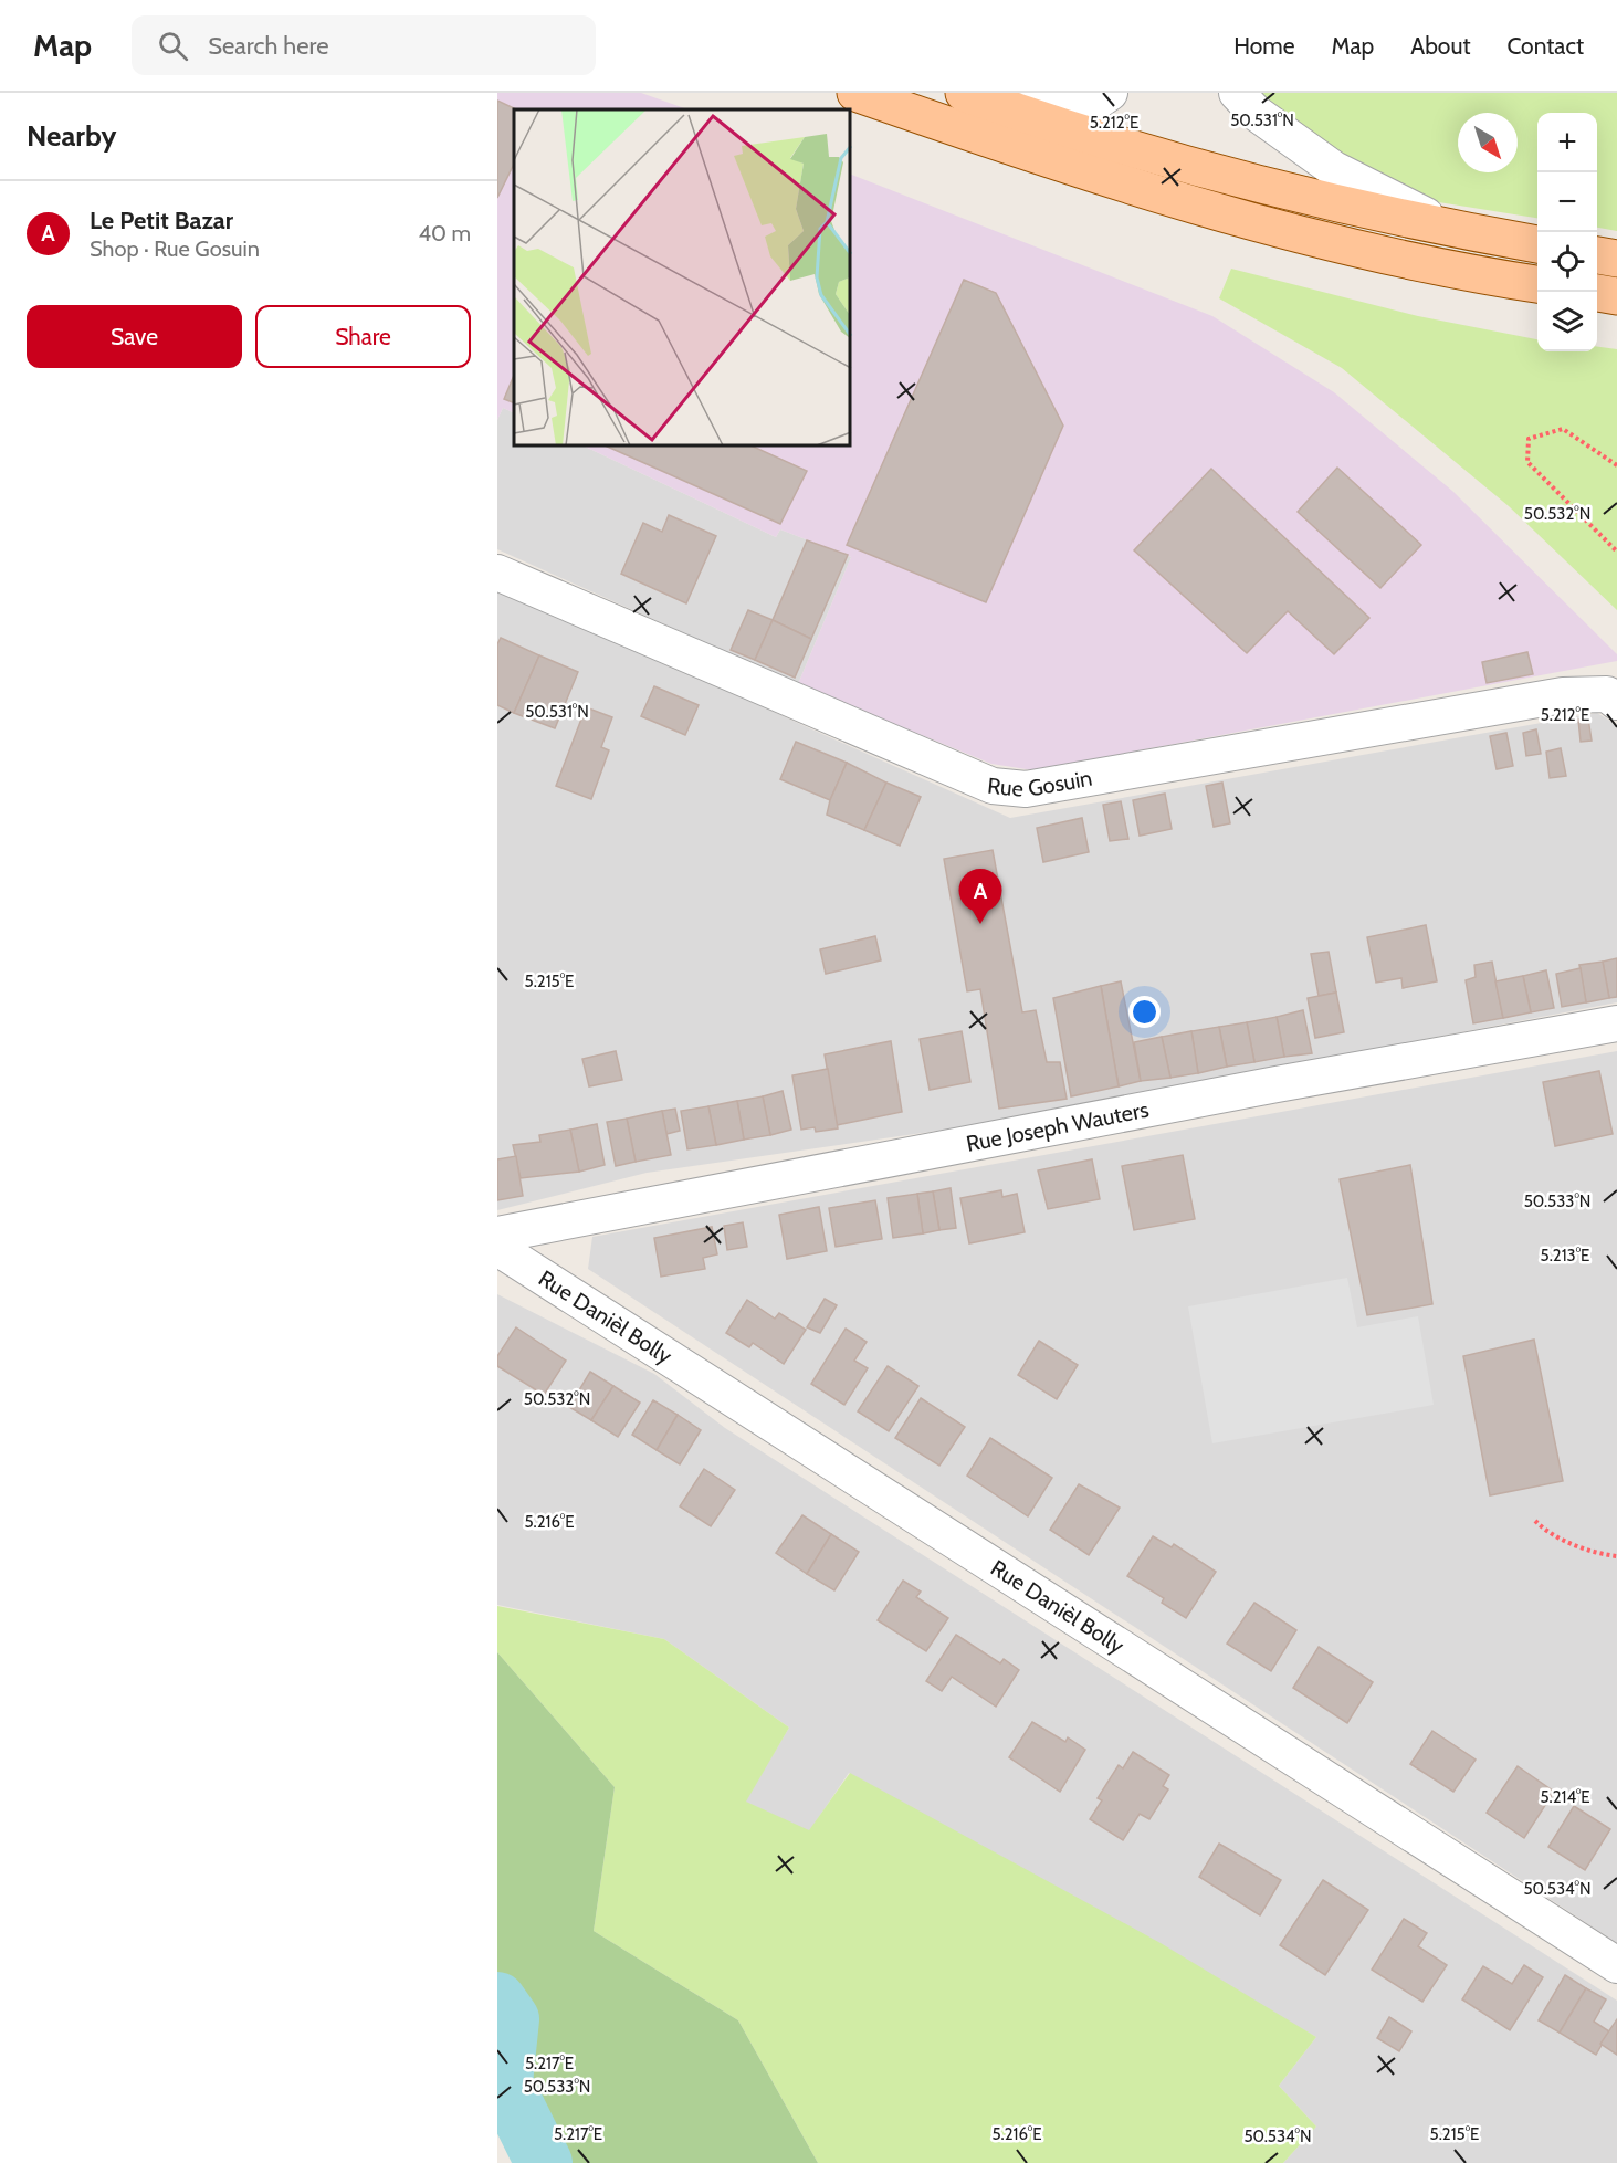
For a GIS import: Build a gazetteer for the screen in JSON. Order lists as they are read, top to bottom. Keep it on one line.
{"streets":{"street":["Rue Gosuin","Rue Joseph Wauters","Rue Danièl Bolly"]},"north":"bottom right","page":{"header":"Map","search":"Search here","nav":["Home","Map","About","Contact"],"heading":"Nearby","map_buttons":["+","−"],"list":[{"mark":"A","name":"Le Petit Bazar","note":"Shop · Rue Gosuin","value":"40 m"}],"buttons":["Save","Share"],"pins":"A"},"coordinates":["50.531°N","5.212°E","50.532°N","5.215°E","50.533°N","5.213°E","5.216°E","5.214°E","50.534°N","5.217°E"]}
